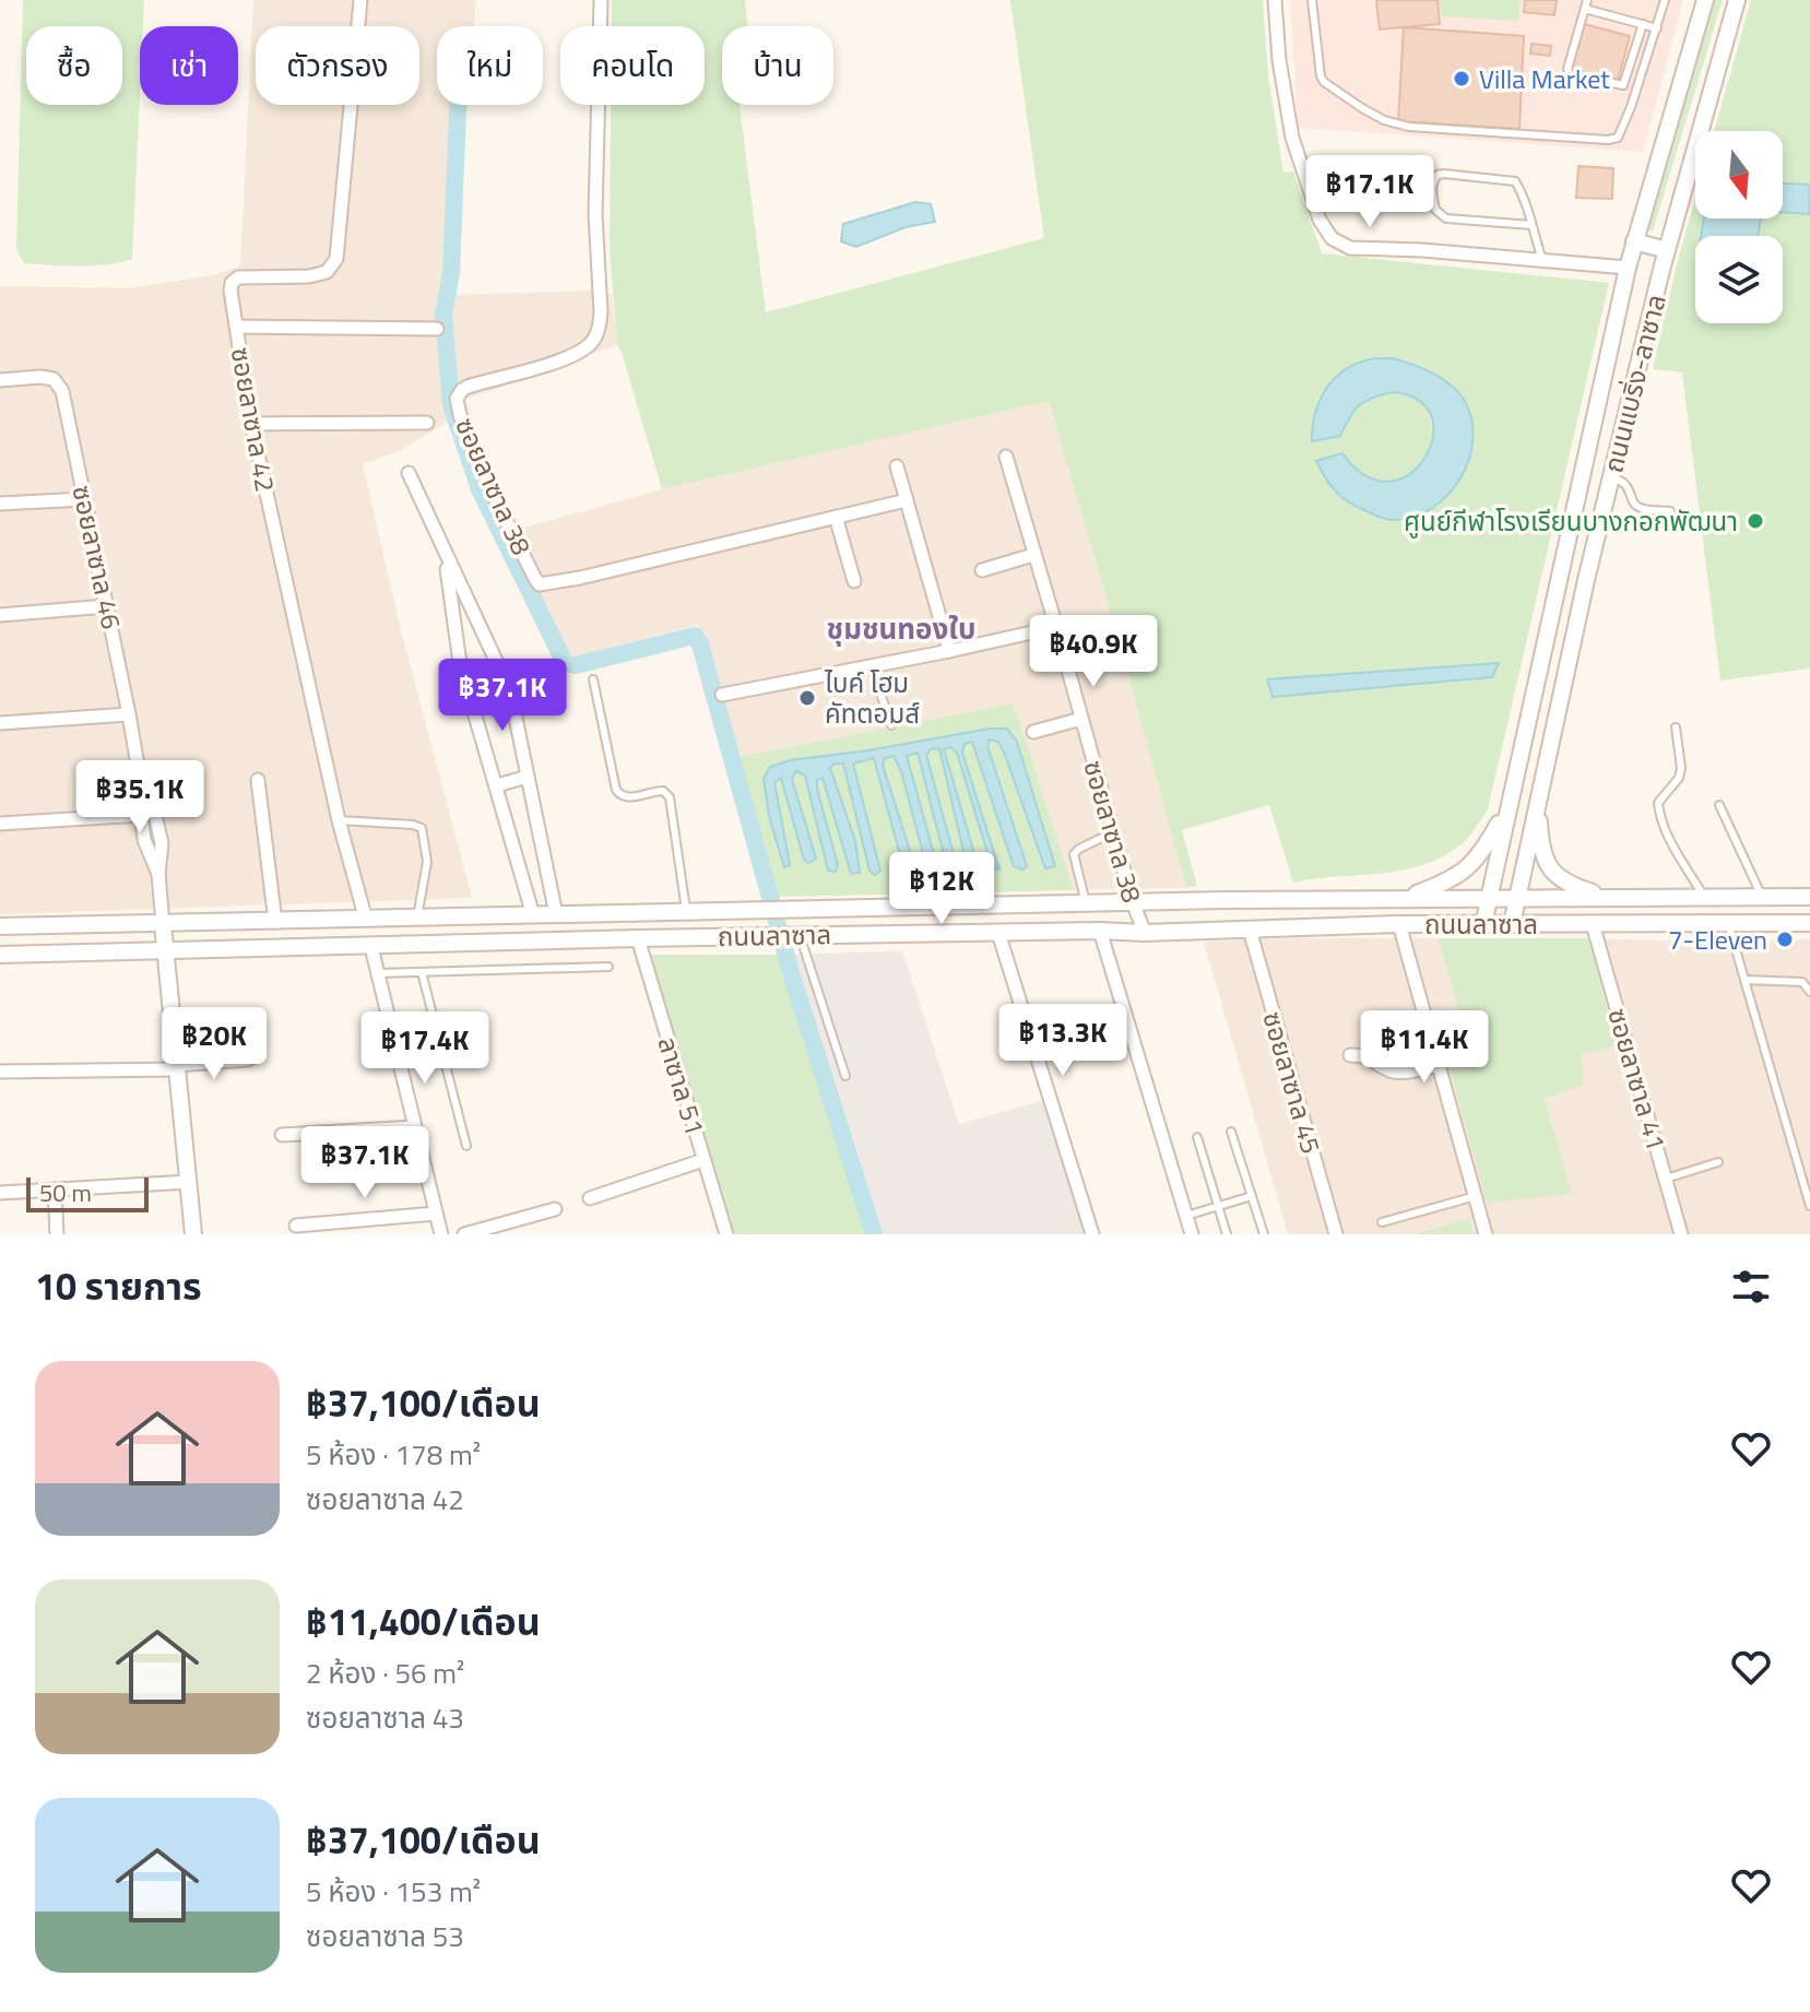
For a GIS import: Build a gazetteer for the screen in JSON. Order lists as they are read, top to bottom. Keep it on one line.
{"streets":{"street":["ถนนแบริ่ง-ลาซาล","ซอยลาซาล 42","ซอยลาซาล 38","ซอยลาซาล 46","ถนนลาซาล","ซอยลาซาล 41","ซอยลาซาล 45","ลาซาล 51"]},"crossings":[["ถนนแบริ่ง-ลาซาล","ถนนลาซาล"],["ซอยลาซาล 42","ถนนลาซาล"],["ซอยลาซาล 38","ถนนลาซาล"],["ซอยลาซาล 46","ถนนลาซาล"],["ถนนลาซาล","ซอยลาซาล 41"],["ถนนลาซาล","ซอยลาซาล 45"],["ถนนลาซาล","ลาซาล 51"]],"districts":["ชุมชนทองใบ"],"places":["Villa Market","ศูนย์กีฬาโรงเรียนบางกอกพัฒนา","ไบค์ โฮม คัทตอมส์","7-Eleven"],"scale_bar":"50 m","north":"bottom","page":{"chip":["ซื้อ","เช่า","ตัวกรอง","ใหม่","คอนโด","บ้าน"],"price":["฿17.1K","฿40.9K","฿37.1K","฿35.1K","฿12K","฿13.3K","฿20K","฿11.4K","฿17.4K","฿37.1K"],"scale":"50 m","heading":"10 รายการ","list":[{"name":"฿37,100/เดือน","note":"5 ห้อง · 178 m² · ซอยลาซาล 42"},{"name":"฿11,400/เดือน","note":"2 ห้อง · 56 m² · ซอยลาซาล 43"},{"name":"฿37,100/เดือน","note":"5 ห้อง · 153 m² · ซอยลาซาล 53"}]}}
